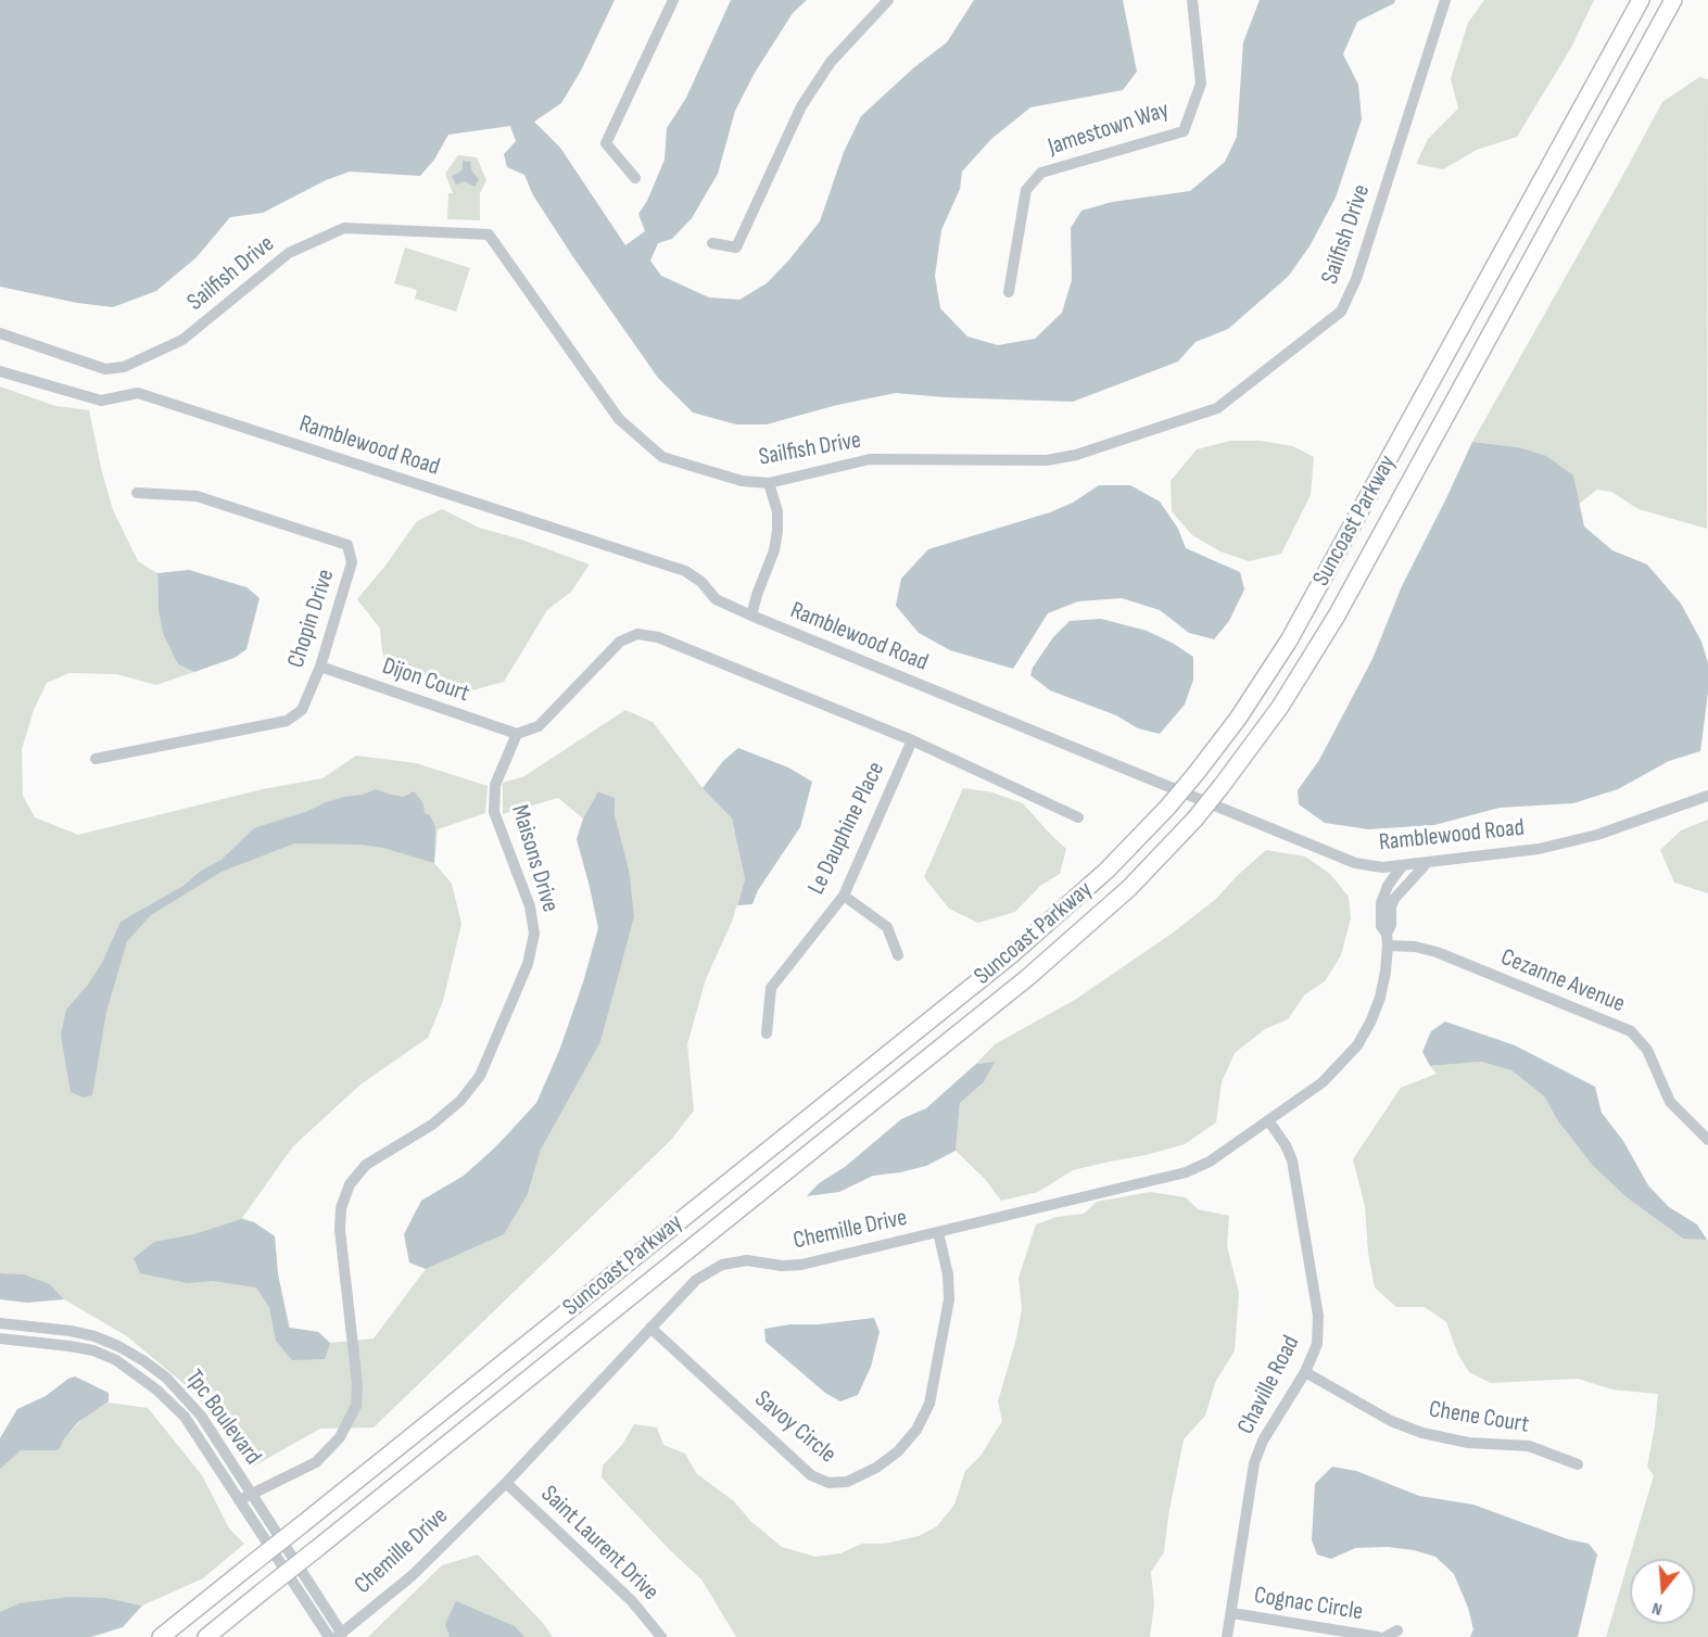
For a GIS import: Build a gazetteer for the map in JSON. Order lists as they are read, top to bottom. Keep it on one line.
{"streets":{"highway":["Suncoast Parkway"],"street":["Jamestown Way","Sailfish Drive","Ramblewood Road","Chopin Drive","Dijon Court","Le Dauphine Place","Maisons Drive","Cezanne Avenue","Chemille Drive","Chaville Road","Tpc Boulevard","Chene Court","Savoy Circle","Saint Laurent Drive","Cognac Circle"]},"crossings":[["Ramblewood Road","Chemille Drive"],["Chopin Drive","Dijon Court"],["Dijon Court","Maisons Drive"],["Maisons Drive","Tpc Boulevard"],["Cezanne Avenue","Chemille Drive"],["Chemille Drive","Chaville Road"],["Chemille Drive","Tpc Boulevard"],["Chemille Drive","Savoy Circle"],["Chemille Drive","Saint Laurent Drive"],["Chaville Road","Chene Court"],["Chaville Road","Cognac Circle"]],"north":"bottom"}
